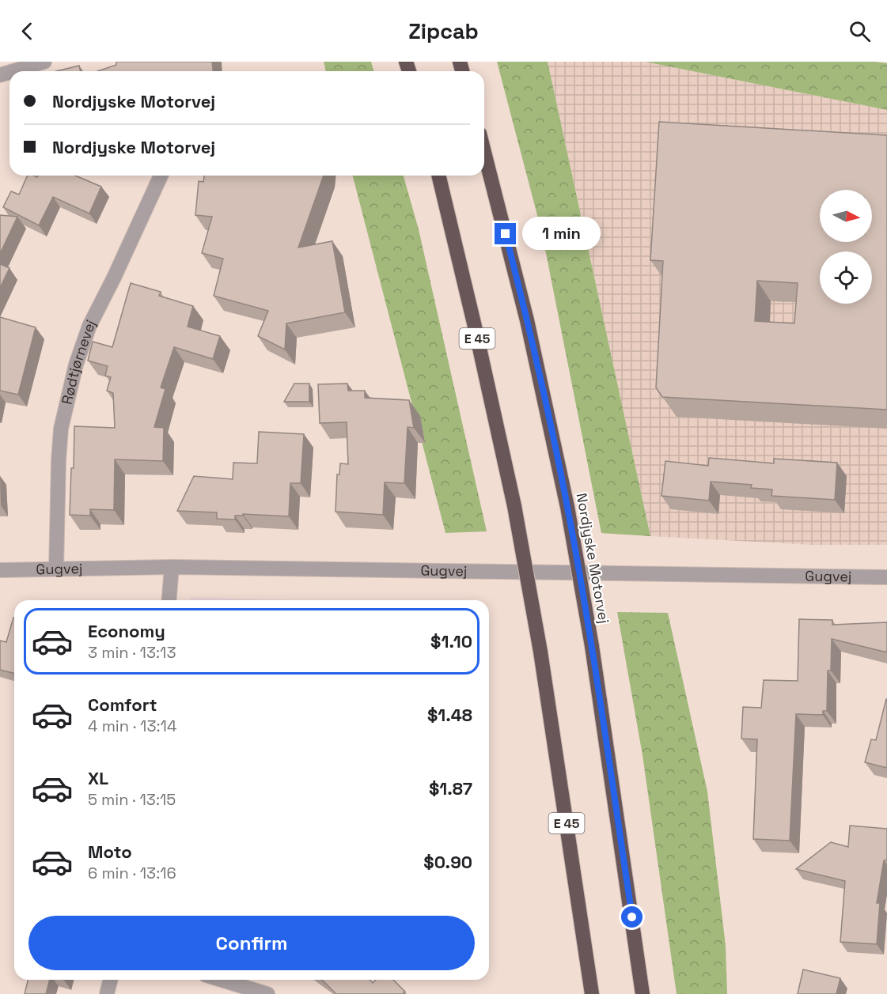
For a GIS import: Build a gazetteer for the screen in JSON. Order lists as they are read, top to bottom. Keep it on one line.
{"streets":{"highway":["E 45","Nordjyske Motorvej"],"street":["Rødtjørnevej","Gugvej"]},"crossings":[["Rødtjørnevej","Gugvej"]],"north":"right","page":{"header":"Zipcab","banner":["Nordjyske Motorvej","Nordjyske Motorvej"],"bubble":"1 min","list":[{"name":"Economy","note":"3 min · 13:13","value":"$1.10"},{"name":"Comfort","note":"4 min · 13:14","value":"$1.48"},{"name":"XL","note":"5 min · 13:15","value":"$1.87"},{"name":"Moto","note":"6 min · 13:16","value":"$0.90"}],"buttons":"Confirm"}}
